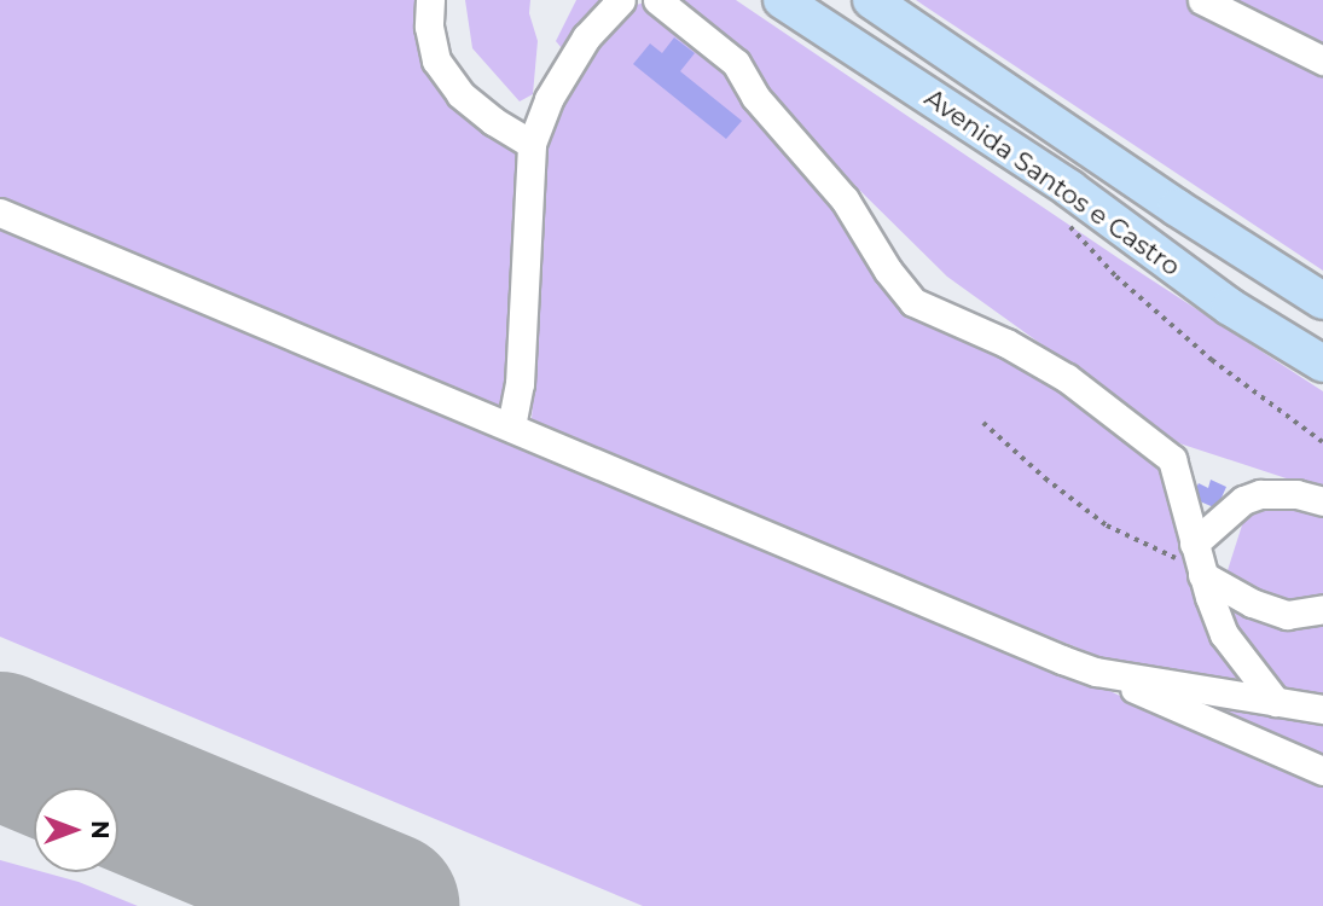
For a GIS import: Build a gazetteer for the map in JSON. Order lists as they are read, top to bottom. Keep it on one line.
{"streets":{"main road":["Avenida Santos e Castro"]},"north":"right"}
